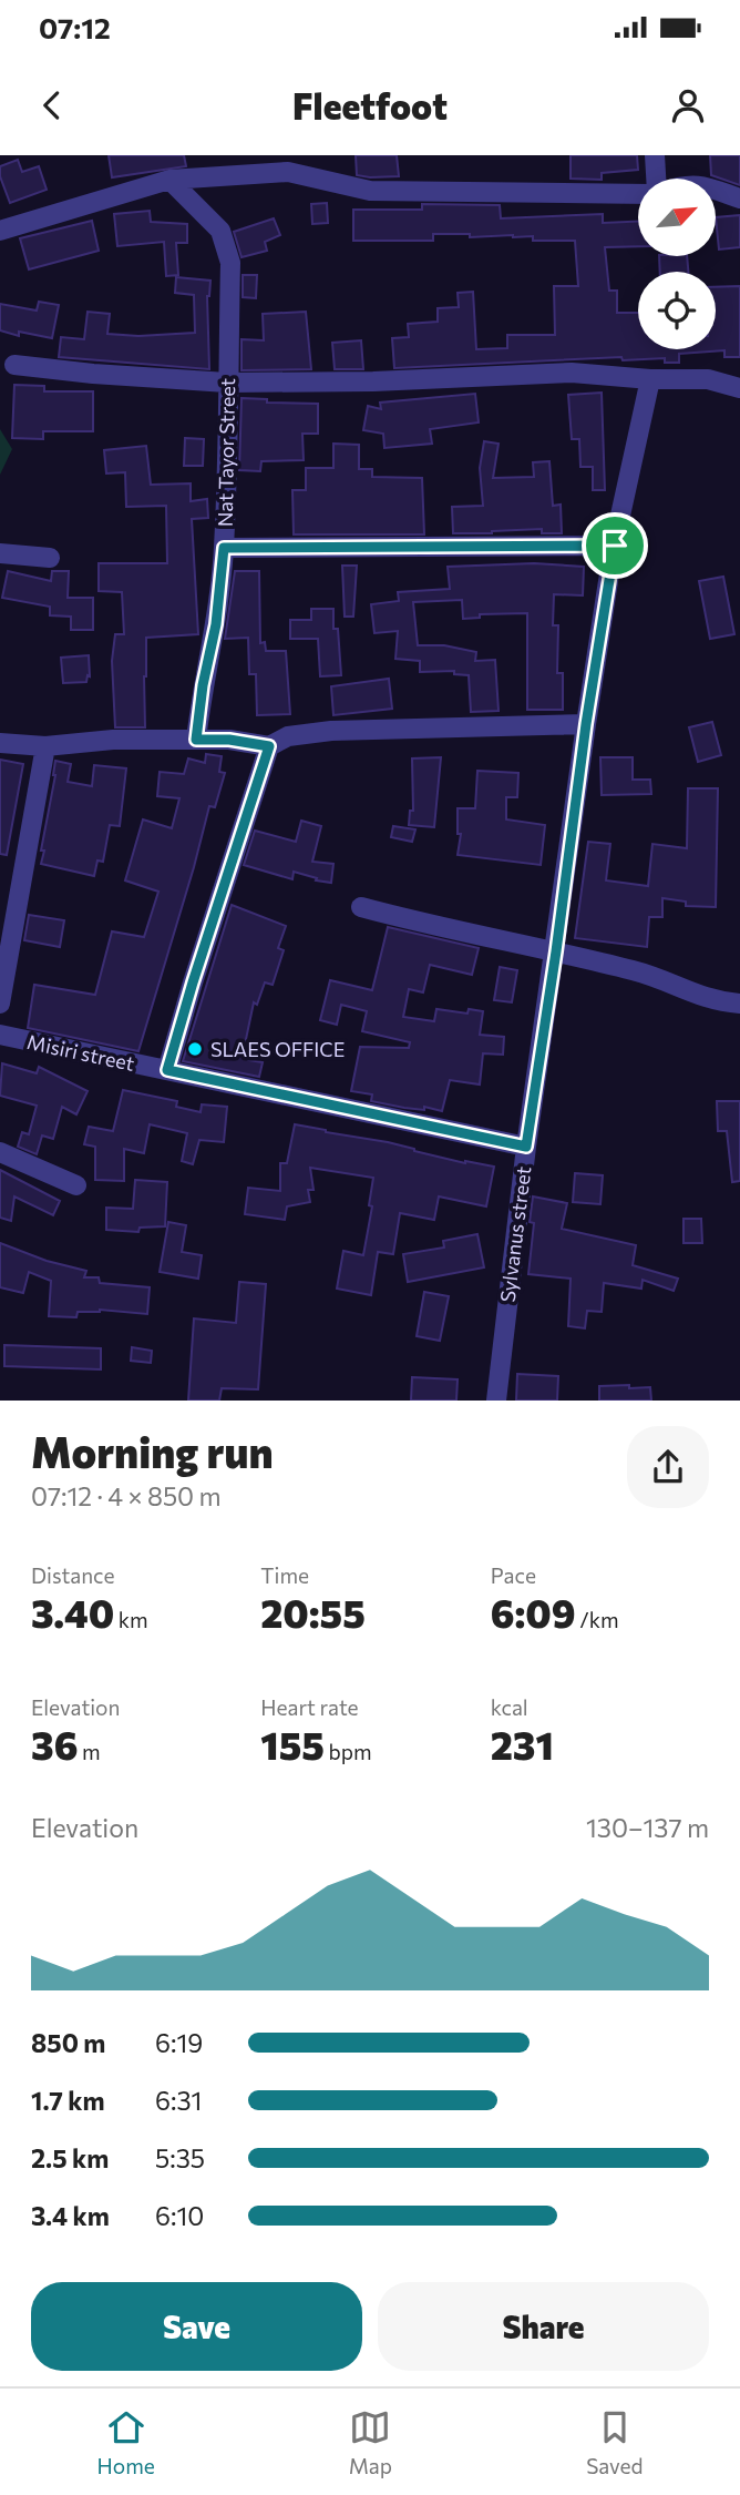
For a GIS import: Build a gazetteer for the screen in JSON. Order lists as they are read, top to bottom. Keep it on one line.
{"streets":{"street":["Nat Tayor Street","Misiri street","Sylvanus street"]},"crossings":[["Misiri street","Sylvanus street"]],"places":["SLAES OFFICE"],"north":"top right","page":{"status":"07:12","header":"Fleetfoot","heading":["Morning run","07:12 · 4 × 850 m"],"stats":[["Distance","3.40 km"],["Time","20:55"],["Pace","6:09 /km"],["Elevation","36 m"],["Heart rate","155 bpm"],["kcal","231"]],"chart":["Elevation","130–137 m"],"list":[{"name":"850 m","note":"6:19"},{"name":"1.7 km","note":"6:31"},{"name":"2.5 km","note":"5:35"},{"name":"3.4 km","note":"6:10"}],"buttons":["Save","Share"],"tabs":["Home","Map","Saved"]}}
